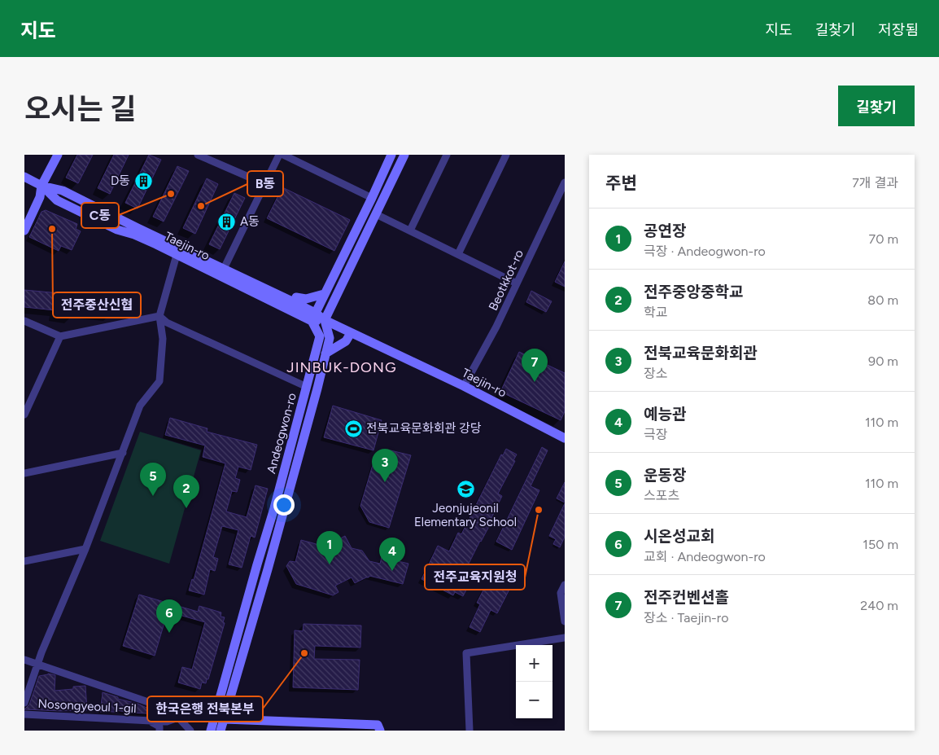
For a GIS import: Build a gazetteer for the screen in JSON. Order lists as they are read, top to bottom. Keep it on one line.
{"streets":{"street":["Taejin-ro","Beotkkot-ro","Andeogwon-ro","Nosongyeoul 1-gil"]},"crossings":[["Taejin-ro","Beotkkot-ro"],["Taejin-ro","Andeogwon-ro"]],"districts":["JINBUK-DONG"],"places":{"building":["D동","A동"],"other":["C동","B동","전주중산신협","전주교육지원청","한국은행 전북본부"],"sports":["전북교육문화회관 강당"],"school or university":["Jeonjujeonil Elementary School"]},"page":{"header":"지도","nav":["지도","길찾기","저장됨"],"title":"오시는 길","buttons":"길찾기","heading":["주변","7개 결과"],"list":[{"mark":"1","name":"공연장","note":"극장 · Andeogwon-ro","value":"70 m"},{"mark":"2","name":"전주중앙중학교","note":"학교","value":"80 m"},{"mark":"3","name":"전북교육문화회관","note":"장소","value":"90 m"},{"mark":"4","name":"예능관","note":"극장","value":"110 m"},{"mark":"5","name":"운동장","note":"스포츠","value":"110 m"},{"mark":"6","name":"시온성교회","note":"교회 · Andeogwon-ro","value":"150 m"},{"mark":"7","name":"전주컨벤션홀","note":"장소 · Taejin-ro","value":"240 m"}],"pins":["7","3","5","2","1","4","6"],"map_buttons":["+","−"]}}
